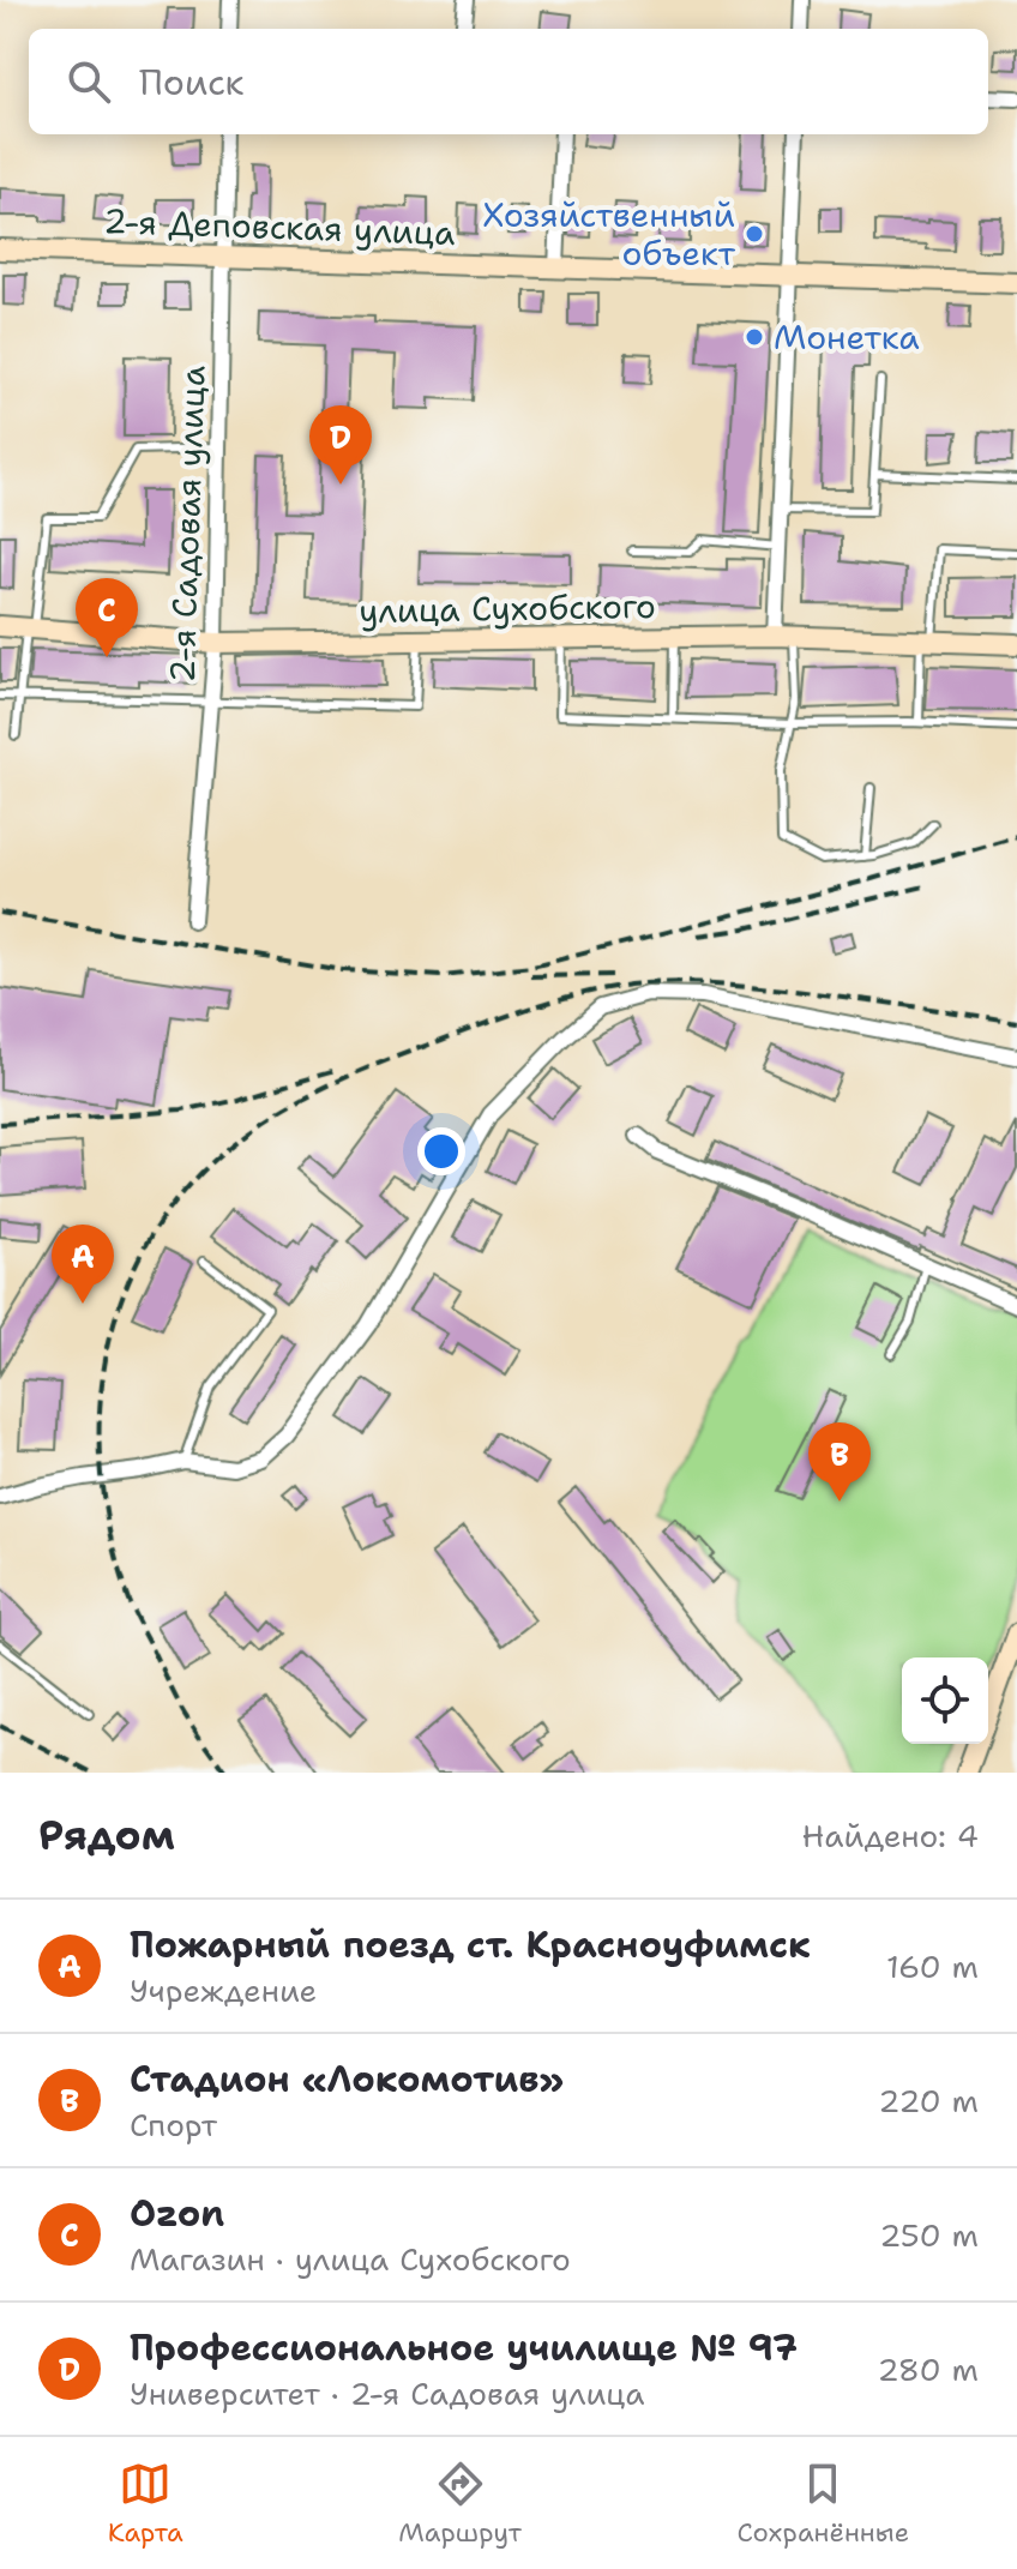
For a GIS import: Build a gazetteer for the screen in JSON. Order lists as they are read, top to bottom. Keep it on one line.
{"streets":{"street":["2-я Деповская улица","2-я Садовая улица","улица Сухобского"]},"crossings":[["2-я Деповская улица","2-я Садовая улица"],["2-я Садовая улица","улица Сухобского"]],"places":["Хозяйственный объект","Монетка"],"page":{"search":"Поиск","pins":["D","C","A","B"],"heading":["Рядом","Найдено: 4"],"list":[{"mark":"A","name":"Пожарный поезд ст. Красноуфимск","note":"Учреждение","value":"160 m"},{"mark":"B","name":"Стадион «Локомотив»","note":"Спорт","value":"220 m"},{"mark":"C","name":"Ozon","note":"Магазин · улица Сухобского","value":"250 m"},{"mark":"D","name":"Профессиональное училище № 97","note":"Университет · 2-я Садовая улица","value":"280 m"}],"nav":["Карта","Маршрут","Сохранённые"]}}
